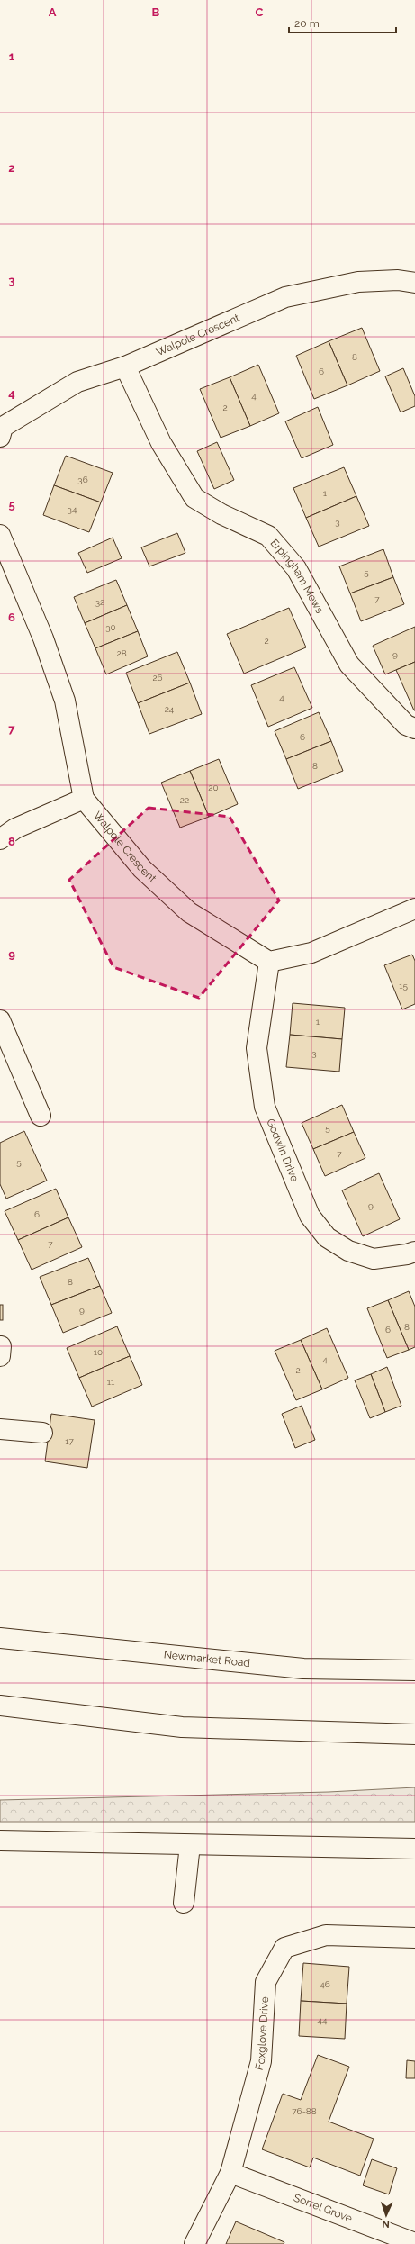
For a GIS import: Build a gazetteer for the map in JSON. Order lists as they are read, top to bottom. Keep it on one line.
{"streets":{"main road":["Walpole Crescent","Erpingham Mews","Godwin Drive","Newmarket Road","Foxglove Drive","Sorrel Grove"]},"crossings":[["Walpole Crescent","Erpingham Mews"],["Walpole Crescent","Godwin Drive"],["Foxglove Drive","Sorrel Grove"]],"house_numbers":["8","6","4","2","36","1","34","3","5","7","32","30","2","28","9","26","4","24","6","8","20","22","15","1","3","5","7","5","9","6","7","8","9","8","6","10","4","2","11","17","46","44","76-88"],"scale_bar":"20 m","north":"bottom","grid":{"columns":["A","B","C"],"rows":["1","2","3","4","5","6","7","8","9"]}}
